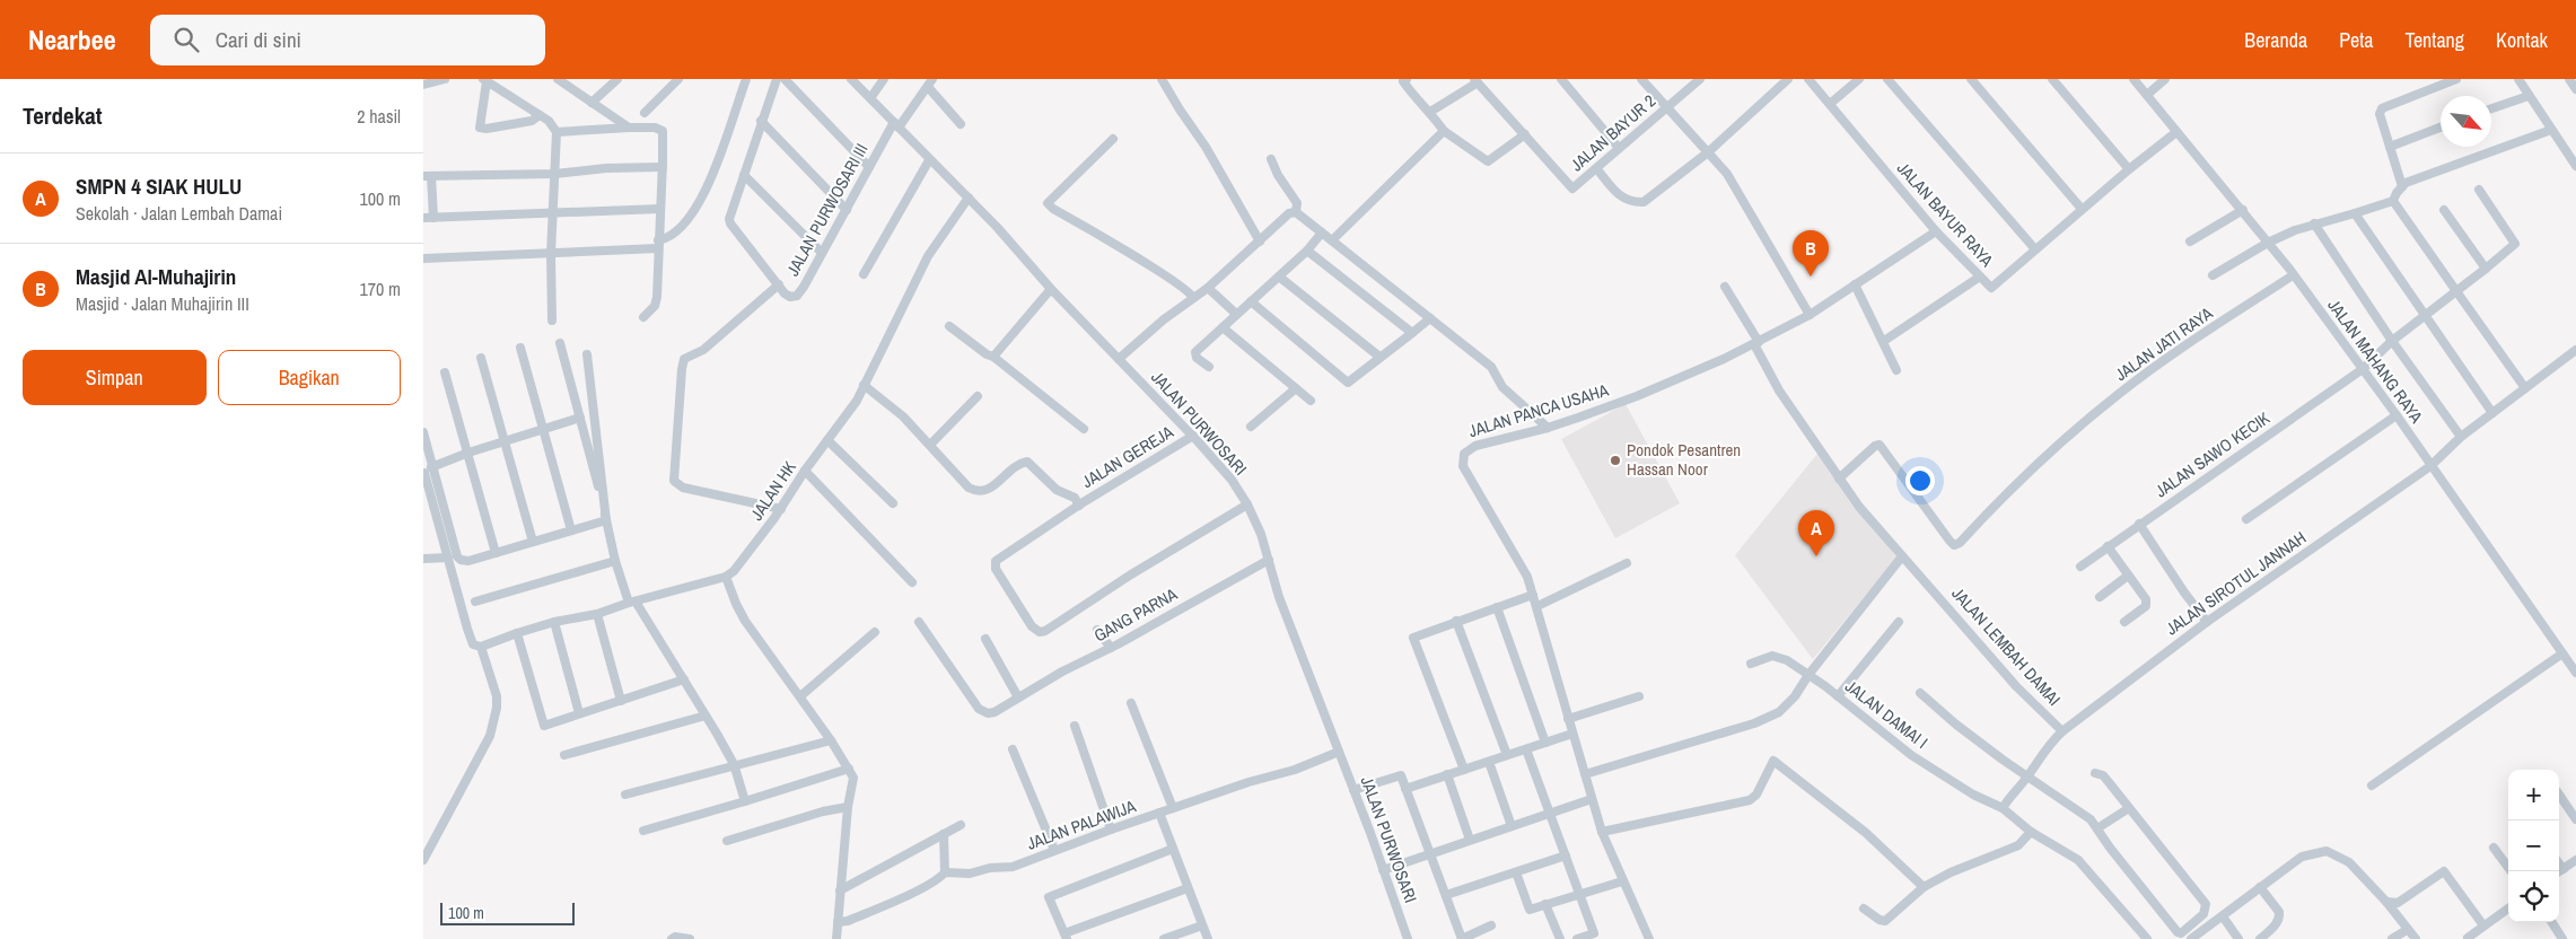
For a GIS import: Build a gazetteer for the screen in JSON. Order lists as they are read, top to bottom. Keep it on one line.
{"streets":{"street":["JALAN BAYUR 2","JALAN PURWOSARI III","JALAN BAYUR RAYA","JALAN JATI RAYA","JALAN MAHANG RAYA","JALAN PANCA USAHA","JALAN PURWOSARI","JALAN SAWO KECIK","JALAN GEREJA","JALAN HK","JALAN SIROTUL JANNAH","GANG PARNA","JALAN LEMBAH DAMAI","JALAN DAMAI I","JALAN PALAWIJA"]},"crossings":[["JALAN PURWOSARI III","JALAN PURWOSARI"],["JALAN BAYUR RAYA","JALAN MAHANG RAYA"],["JALAN BAYUR RAYA","JALAN PANCA USAHA"],["JALAN JATI RAYA","JALAN MAHANG RAYA"],["JALAN JATI RAYA","JALAN LEMBAH DAMAI"],["JALAN MAHANG RAYA","JALAN SAWO KECIK"],["JALAN MAHANG RAYA","JALAN SIROTUL JANNAH"],["JALAN PANCA USAHA","JALAN LEMBAH DAMAI"],["JALAN PURWOSARI","JALAN GEREJA"],["JALAN PURWOSARI","JALAN HK"],["JALAN PURWOSARI","GANG PARNA"],["JALAN PURWOSARI","JALAN PALAWIJA"],["JALAN SIROTUL JANNAH","JALAN LEMBAH DAMAI"],["JALAN LEMBAH DAMAI","JALAN DAMAI I"]],"places":["Pondok Pesantren Hassan Noor"],"scale_bar":"100 m","north":"bottom right","page":{"header":"Nearbee","search":"Cari di sini","nav":["Beranda","Peta","Tentang","Kontak"],"heading":["Terdekat","2 hasil"],"list":[{"mark":"A","name":"SMPN 4 SIAK HULU","note":"Sekolah · Jalan Lembah Damai","value":"100 m"},{"mark":"B","name":"Masjid Al-Muhajirin","note":"Masjid · Jalan Muhajirin III","value":"170 m"}],"pins":["B","A"],"buttons":["Simpan","Bagikan"],"map_buttons":["+","−"],"scale":"100 m"}}
